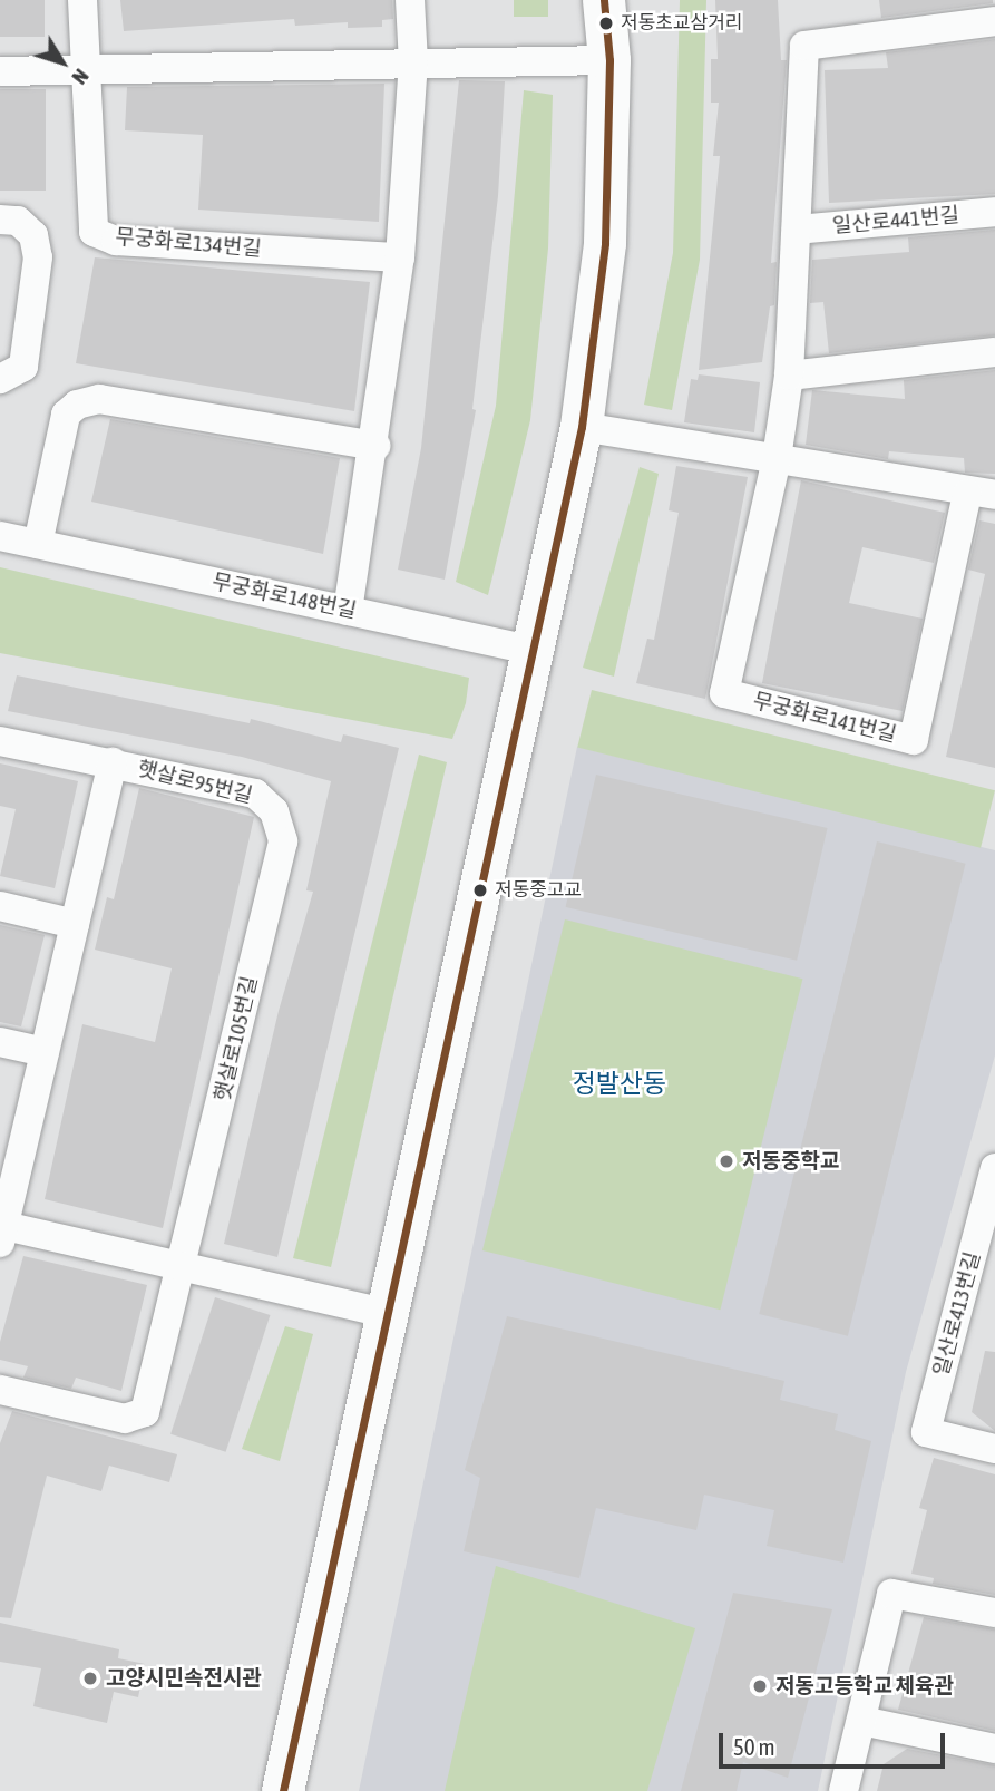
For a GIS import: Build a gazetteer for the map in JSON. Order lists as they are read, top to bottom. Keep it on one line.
{"streets":{"street":["일산로441번길","무궁화로134번길","무궁화로148번길","무궁화로141번길","햇살로95번길","햇살로105번길","일산로413번길"]},"crossings":[["일산로441번길","무궁화로141번길"],["햇살로95번길","햇살로105번길"]],"districts":["정발산동"],"places":["저동초교삼거리","저동중고교","저동중학교","고양시민속전시관","저동고등학교 체육관"],"scale_bar":"50 m","north":"bottom right"}
